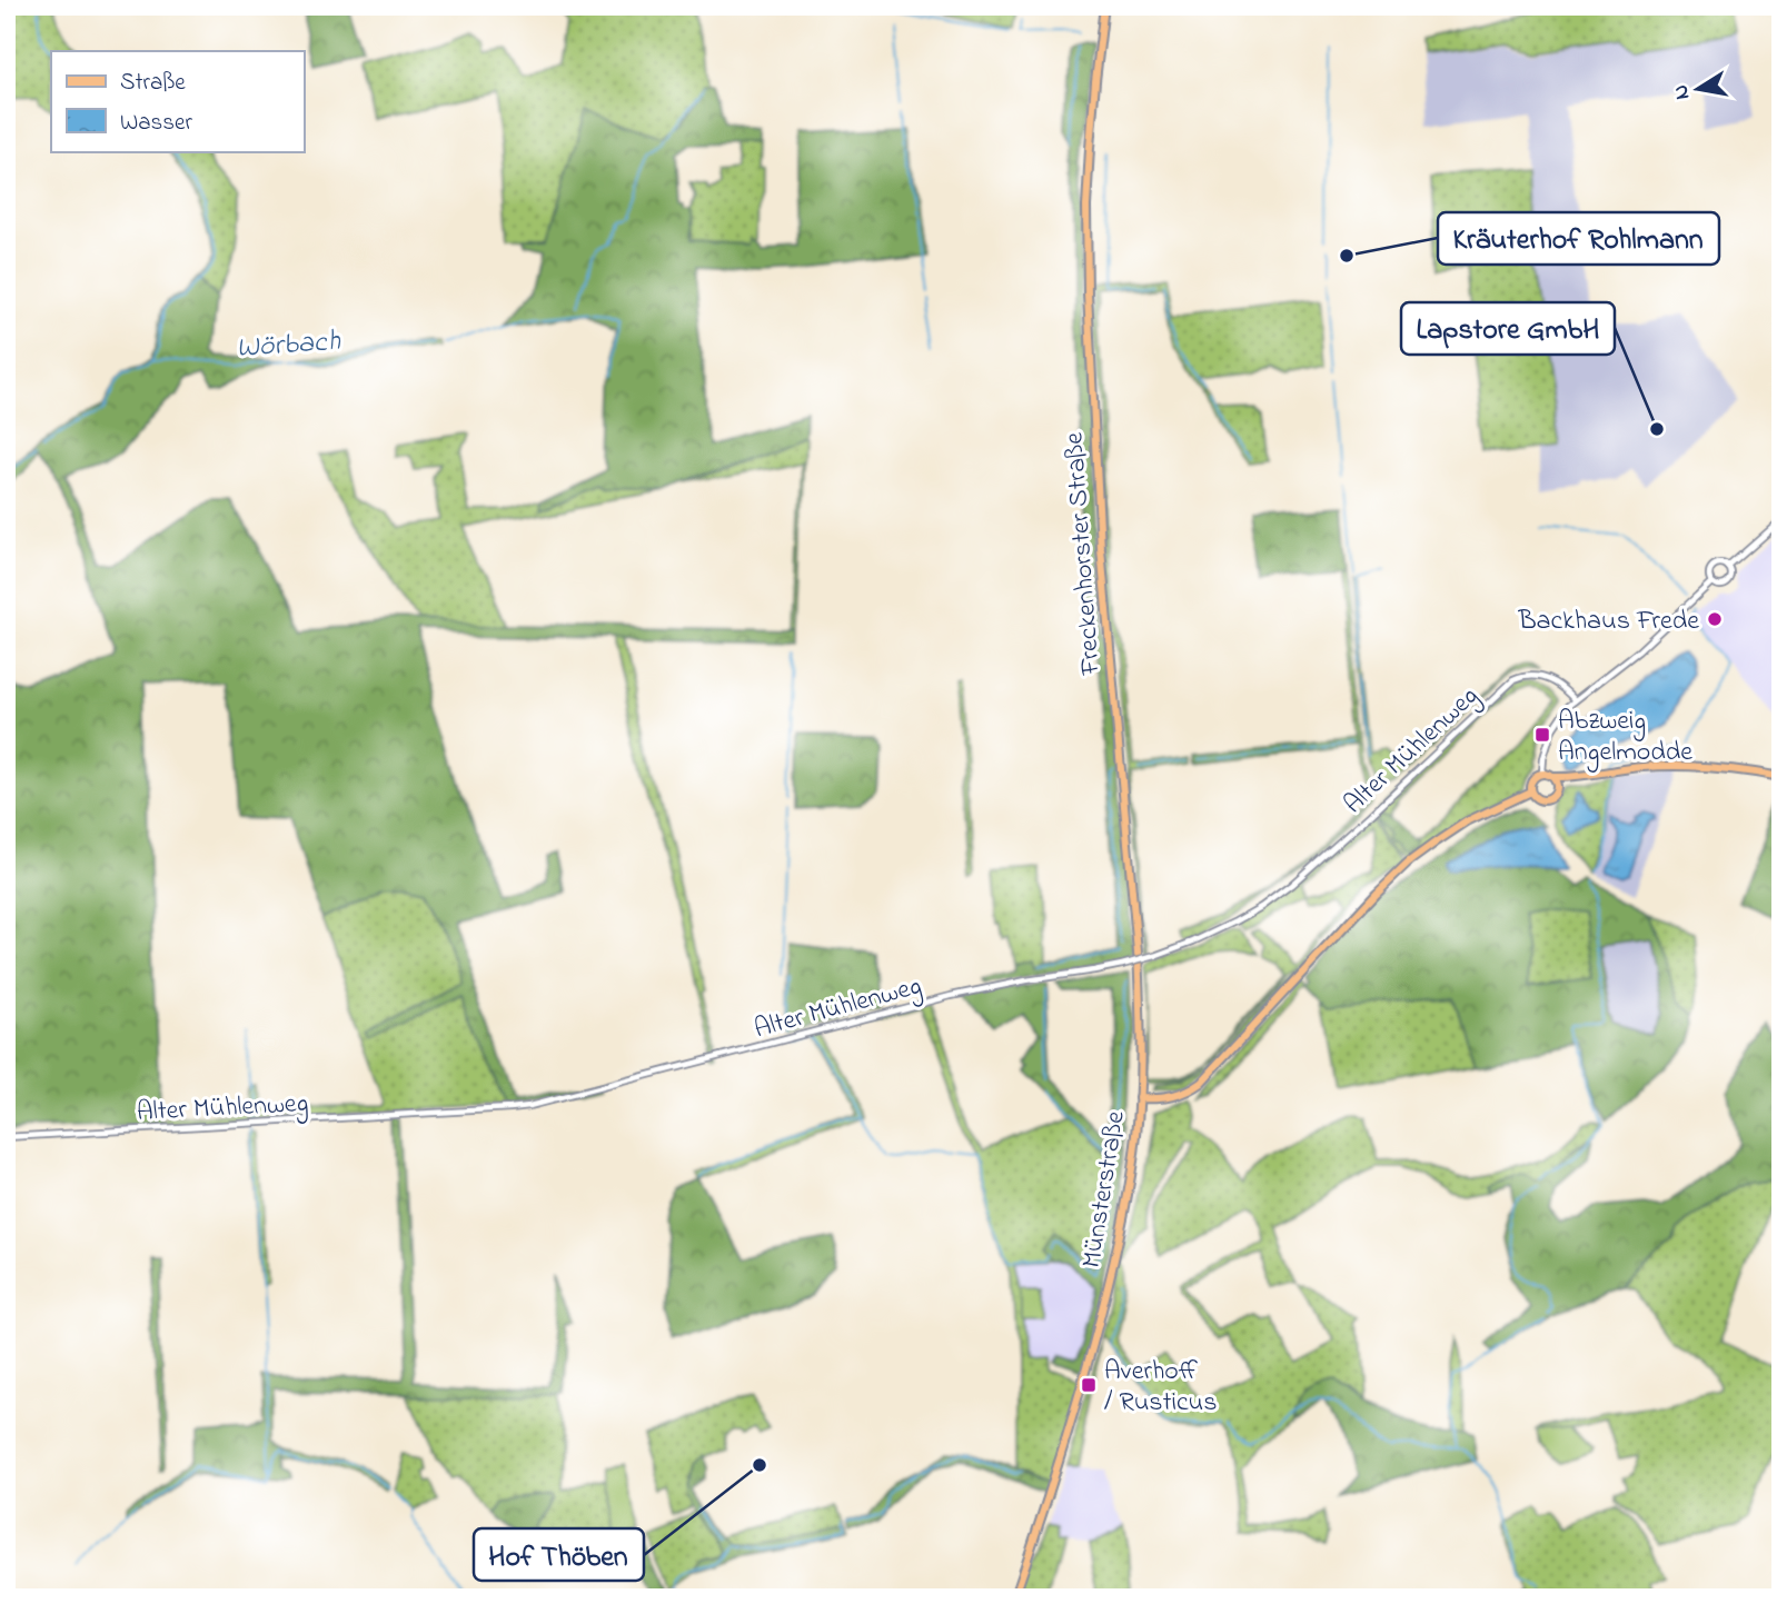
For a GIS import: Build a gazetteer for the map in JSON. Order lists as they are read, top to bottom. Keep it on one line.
{"streets":{"main road":["Freckenhorster Straße","Münsterstraße"],"street":["Alter Mühlenweg"]},"crossings":[["Freckenhorster Straße","Münsterstraße"]],"water":["Wörbach"],"places":{"other":["Kräuterhof Rohlmann","Lapstore GmbH","Backhaus Frede","Hof Thöben"],"transit":["Abzweig Angelmodde","Averhoff / Rusticus"]},"legend":["Straße","Wasser"],"north":"left"}
